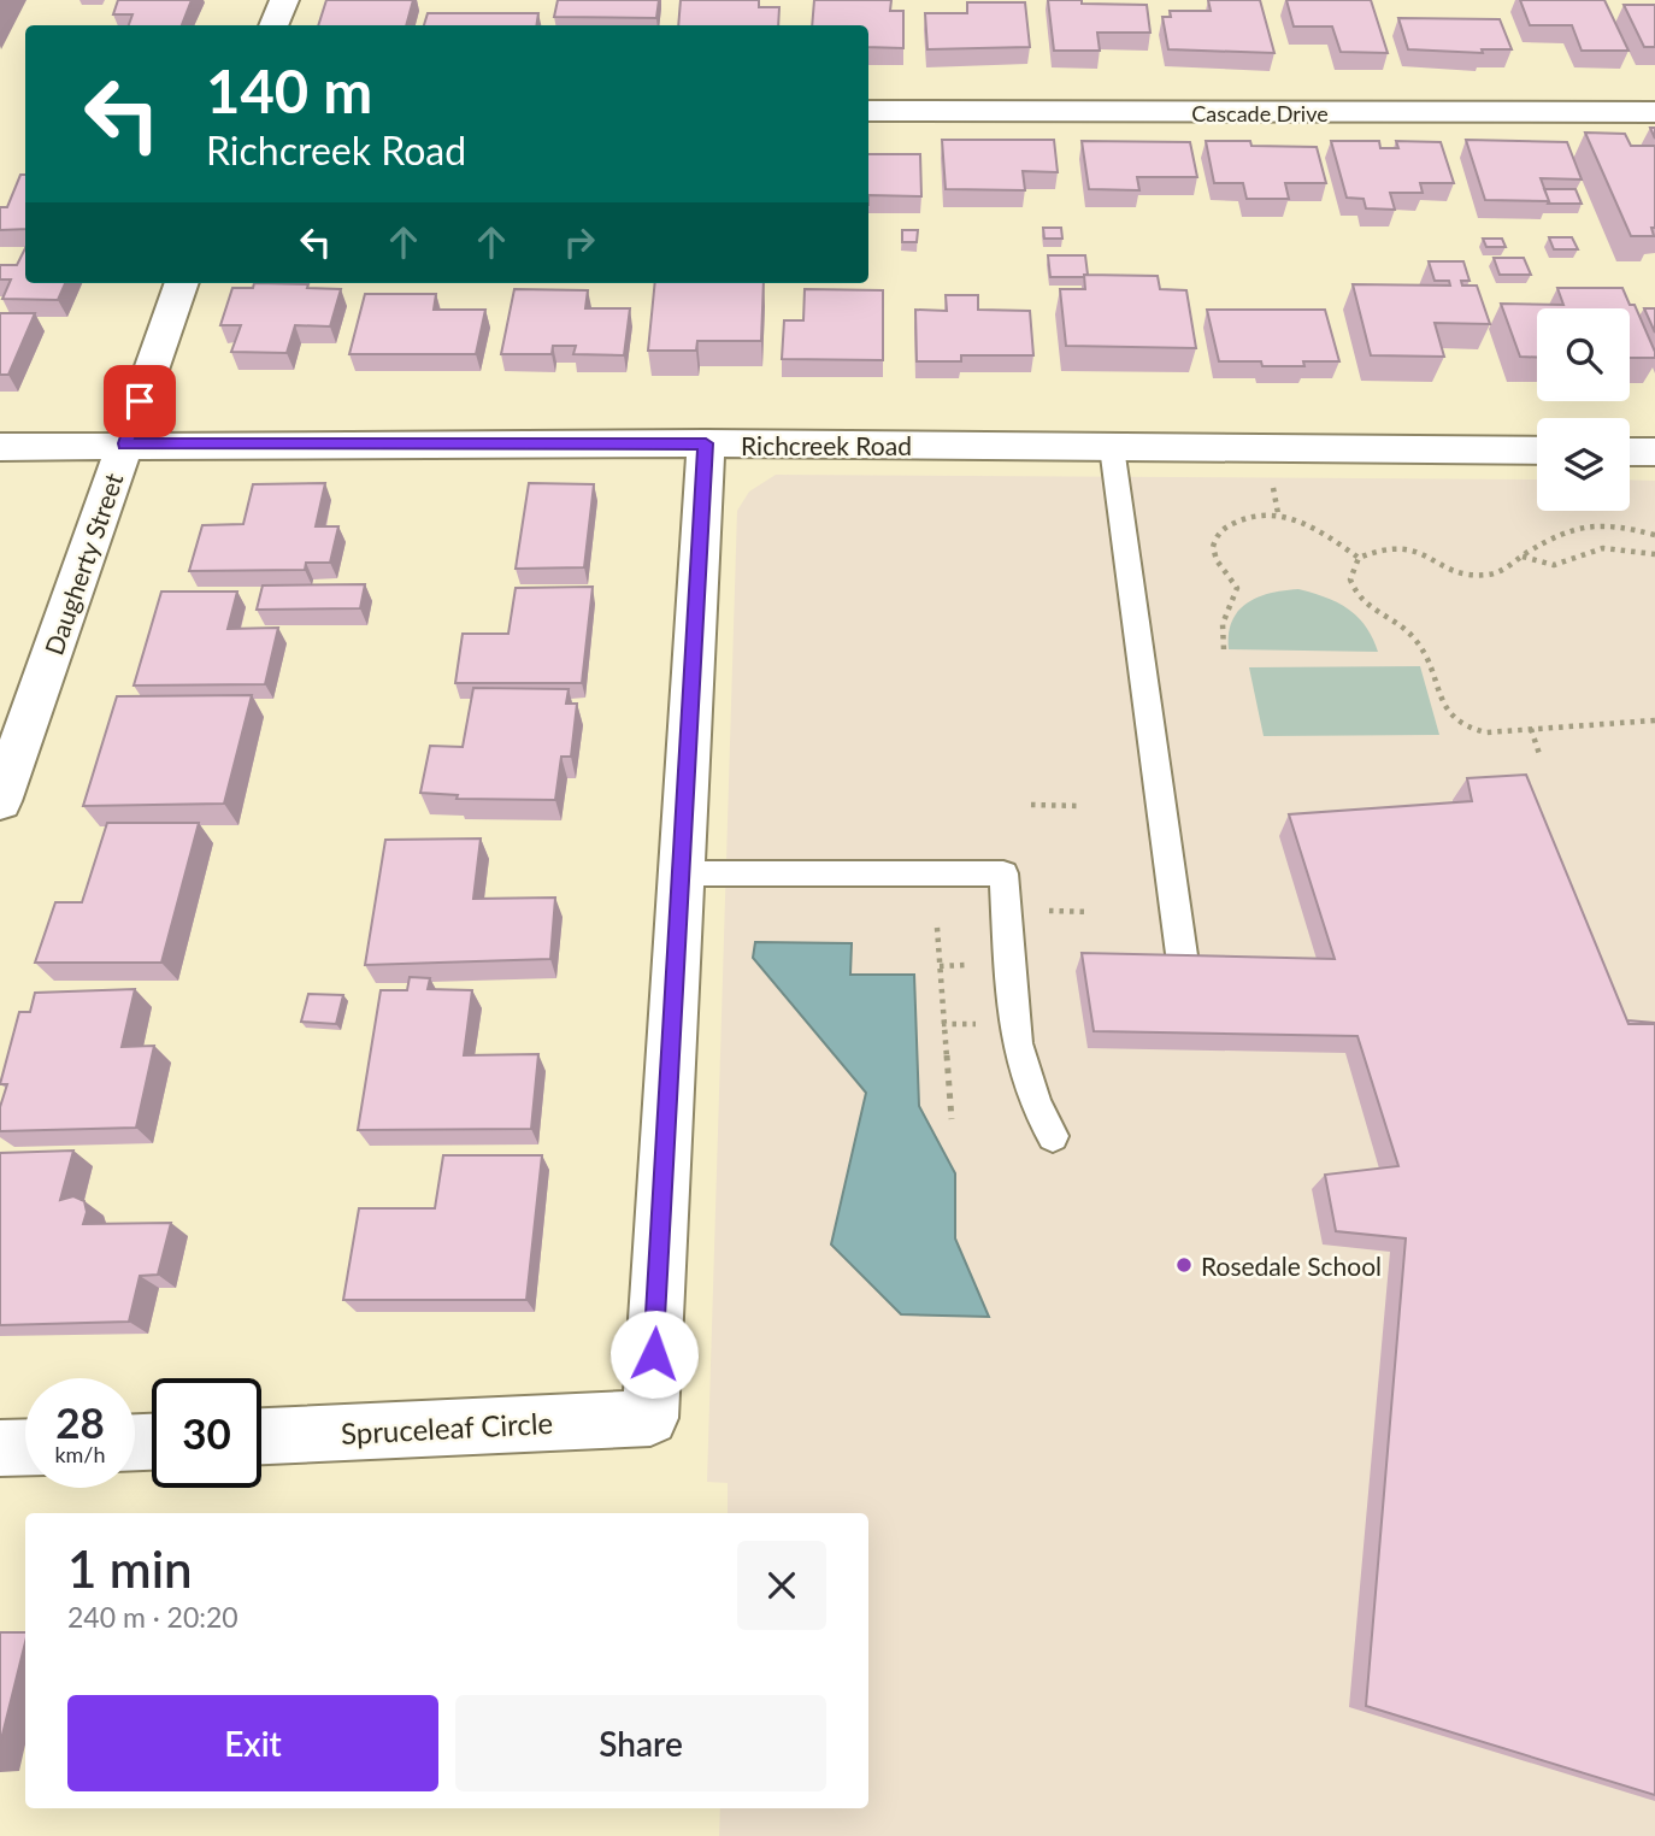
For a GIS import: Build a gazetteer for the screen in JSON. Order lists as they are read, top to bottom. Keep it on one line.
{"streets":{"street":["Cascade Drive","Richcreek Road","Daugherty Street","Spruceleaf Circle"]},"crossings":[["Richcreek Road","Daugherty Street"]],"places":["Rosedale School"],"page":{"turn":["140 m","Richcreek Road"],"speed":"28 km/h","limit":"30","heading":["1 min","240 m · 20:20"],"buttons":["Exit","Share"]}}
